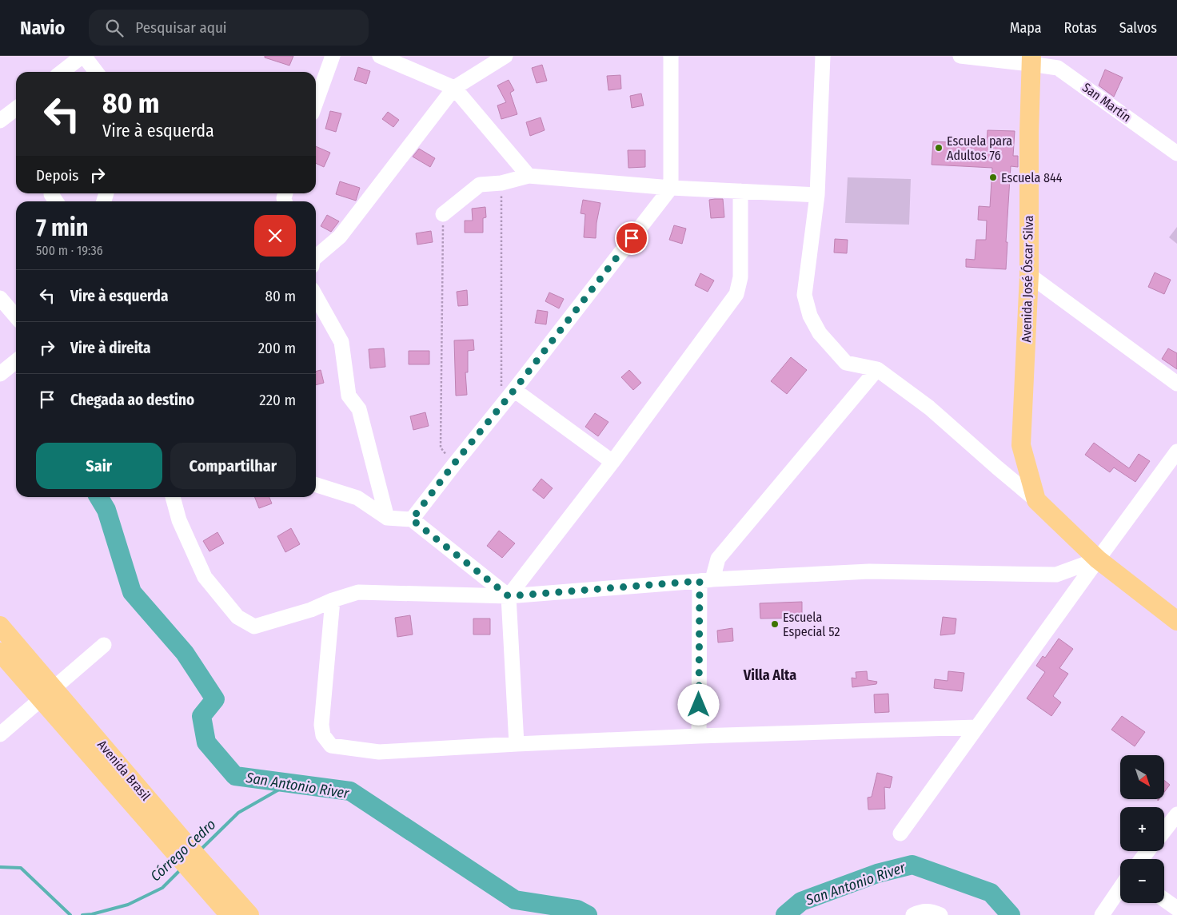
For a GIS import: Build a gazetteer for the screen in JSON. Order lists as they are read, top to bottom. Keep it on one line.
{"streets":{"main road":["Avenida José Óscar Silva","Avenida Brasil"],"street":["San Martín"]},"crossings":[["San Martín","Avenida José Óscar Silva"]],"districts":["Villa Alta"],"water":["San Antonio River","Córrego Cedro"],"places":["Escuela para Adultos 76","Escuela 844","Escuela Especial 52"],"north":"bottom right","page":{"header":"Navio","search":"Pesquisar aqui","nav":["Mapa","Rotas","Salvos"],"turn":["80 m","Vire à esquerda"],"then":"Depois","heading":["7 min","500 m · 19:36"],"list":[{"name":"Vire à esquerda","value":"80 m"},{"name":"Vire à direita","value":"200 m"},{"name":"Chegada ao destino","value":"220 m"}],"buttons":["Sair","Compartilhar"],"map_buttons":["+","−"]}}
